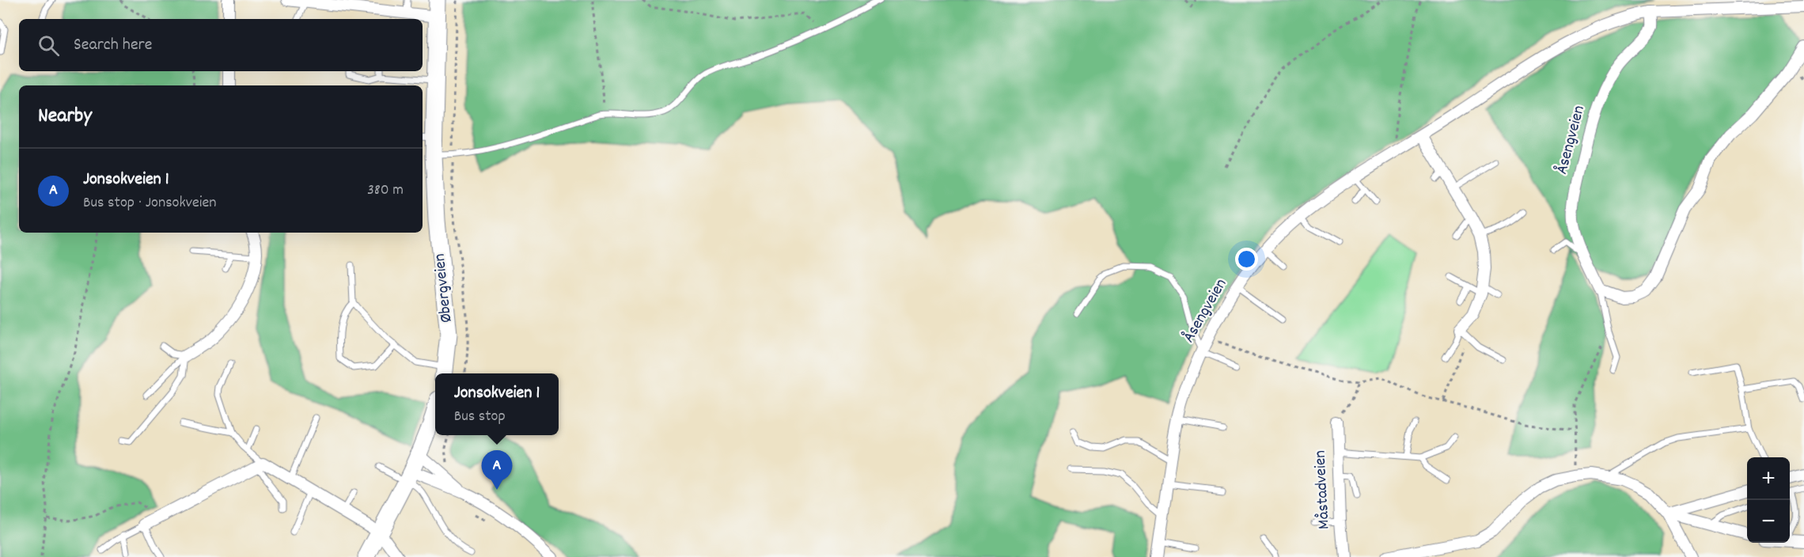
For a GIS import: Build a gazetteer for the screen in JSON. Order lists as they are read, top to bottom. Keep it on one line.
{"streets":{"main road":["Øbergveien"],"street":["Åsengveien","Måstadveien"]},"page":{"search":"Search here","heading":"Nearby","list":[{"mark":"A","name":"Jonsokveien 1","note":"Bus stop · Jonsokveien","value":"380 m"}],"popup":["Jonsokveien 1","Bus stop"],"pins":"A","map_buttons":["+","−"]}}
